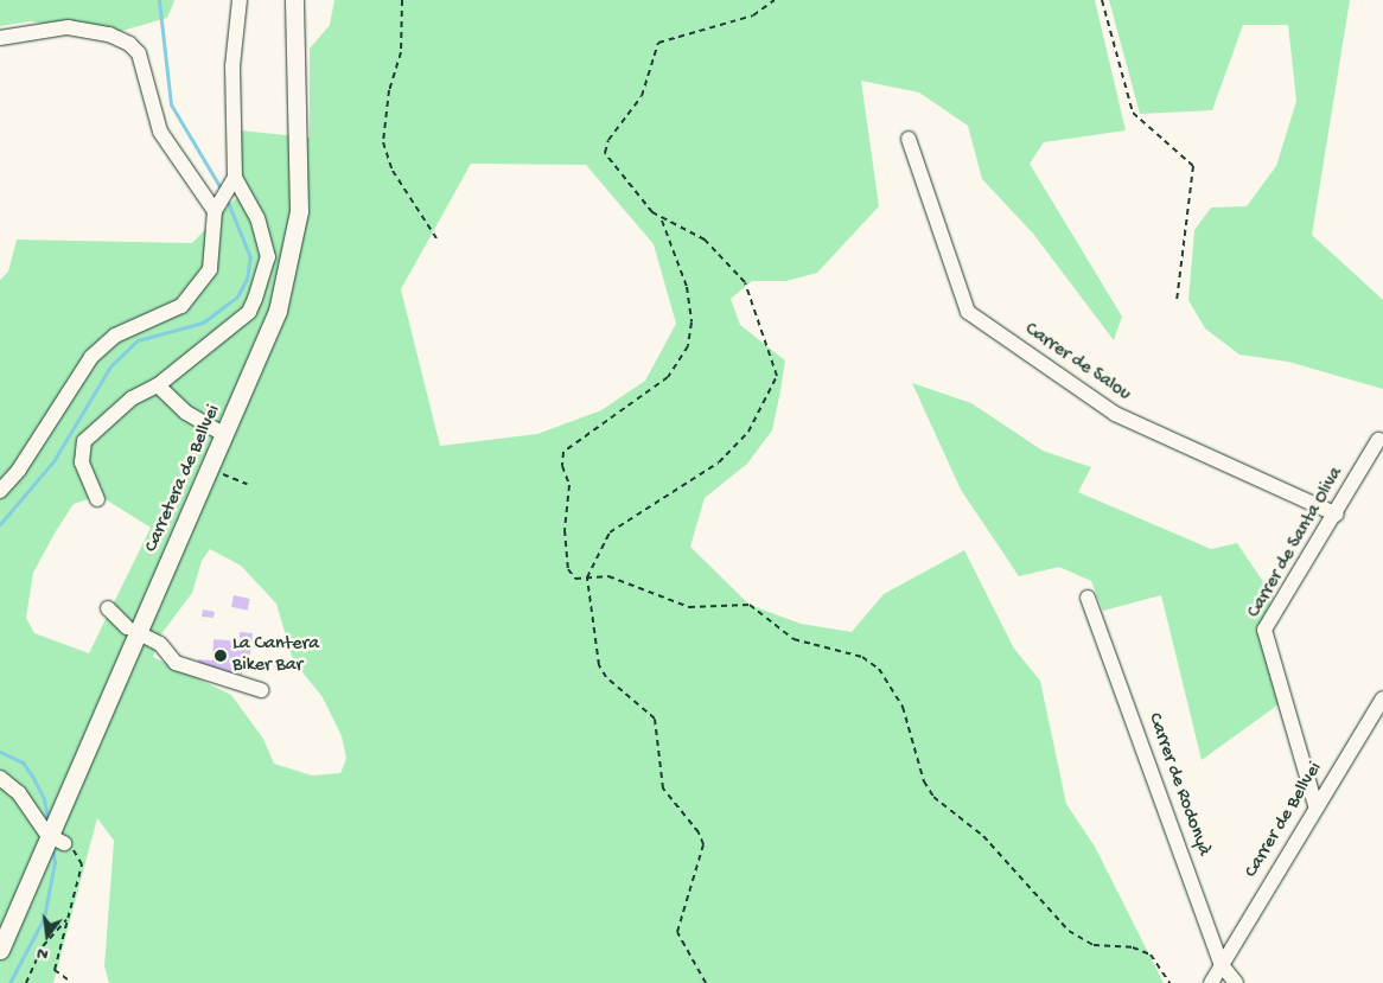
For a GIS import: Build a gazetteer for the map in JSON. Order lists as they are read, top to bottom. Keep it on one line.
{"streets":{"main road":["Carretera de Bellvei"],"street":["Carrer de Salou","Carrer de Santa Oliva","Carrer de Rodonyà","Carrer de Bellvei"]},"crossings":[["Carrer de Salou","Carrer de Santa Oliva"],["Carrer de Santa Oliva","Carrer de Bellvei"],["Carrer de Rodonyà","Carrer de Bellvei"]],"places":["La Cantera Biker Bar"],"north":"bottom"}
